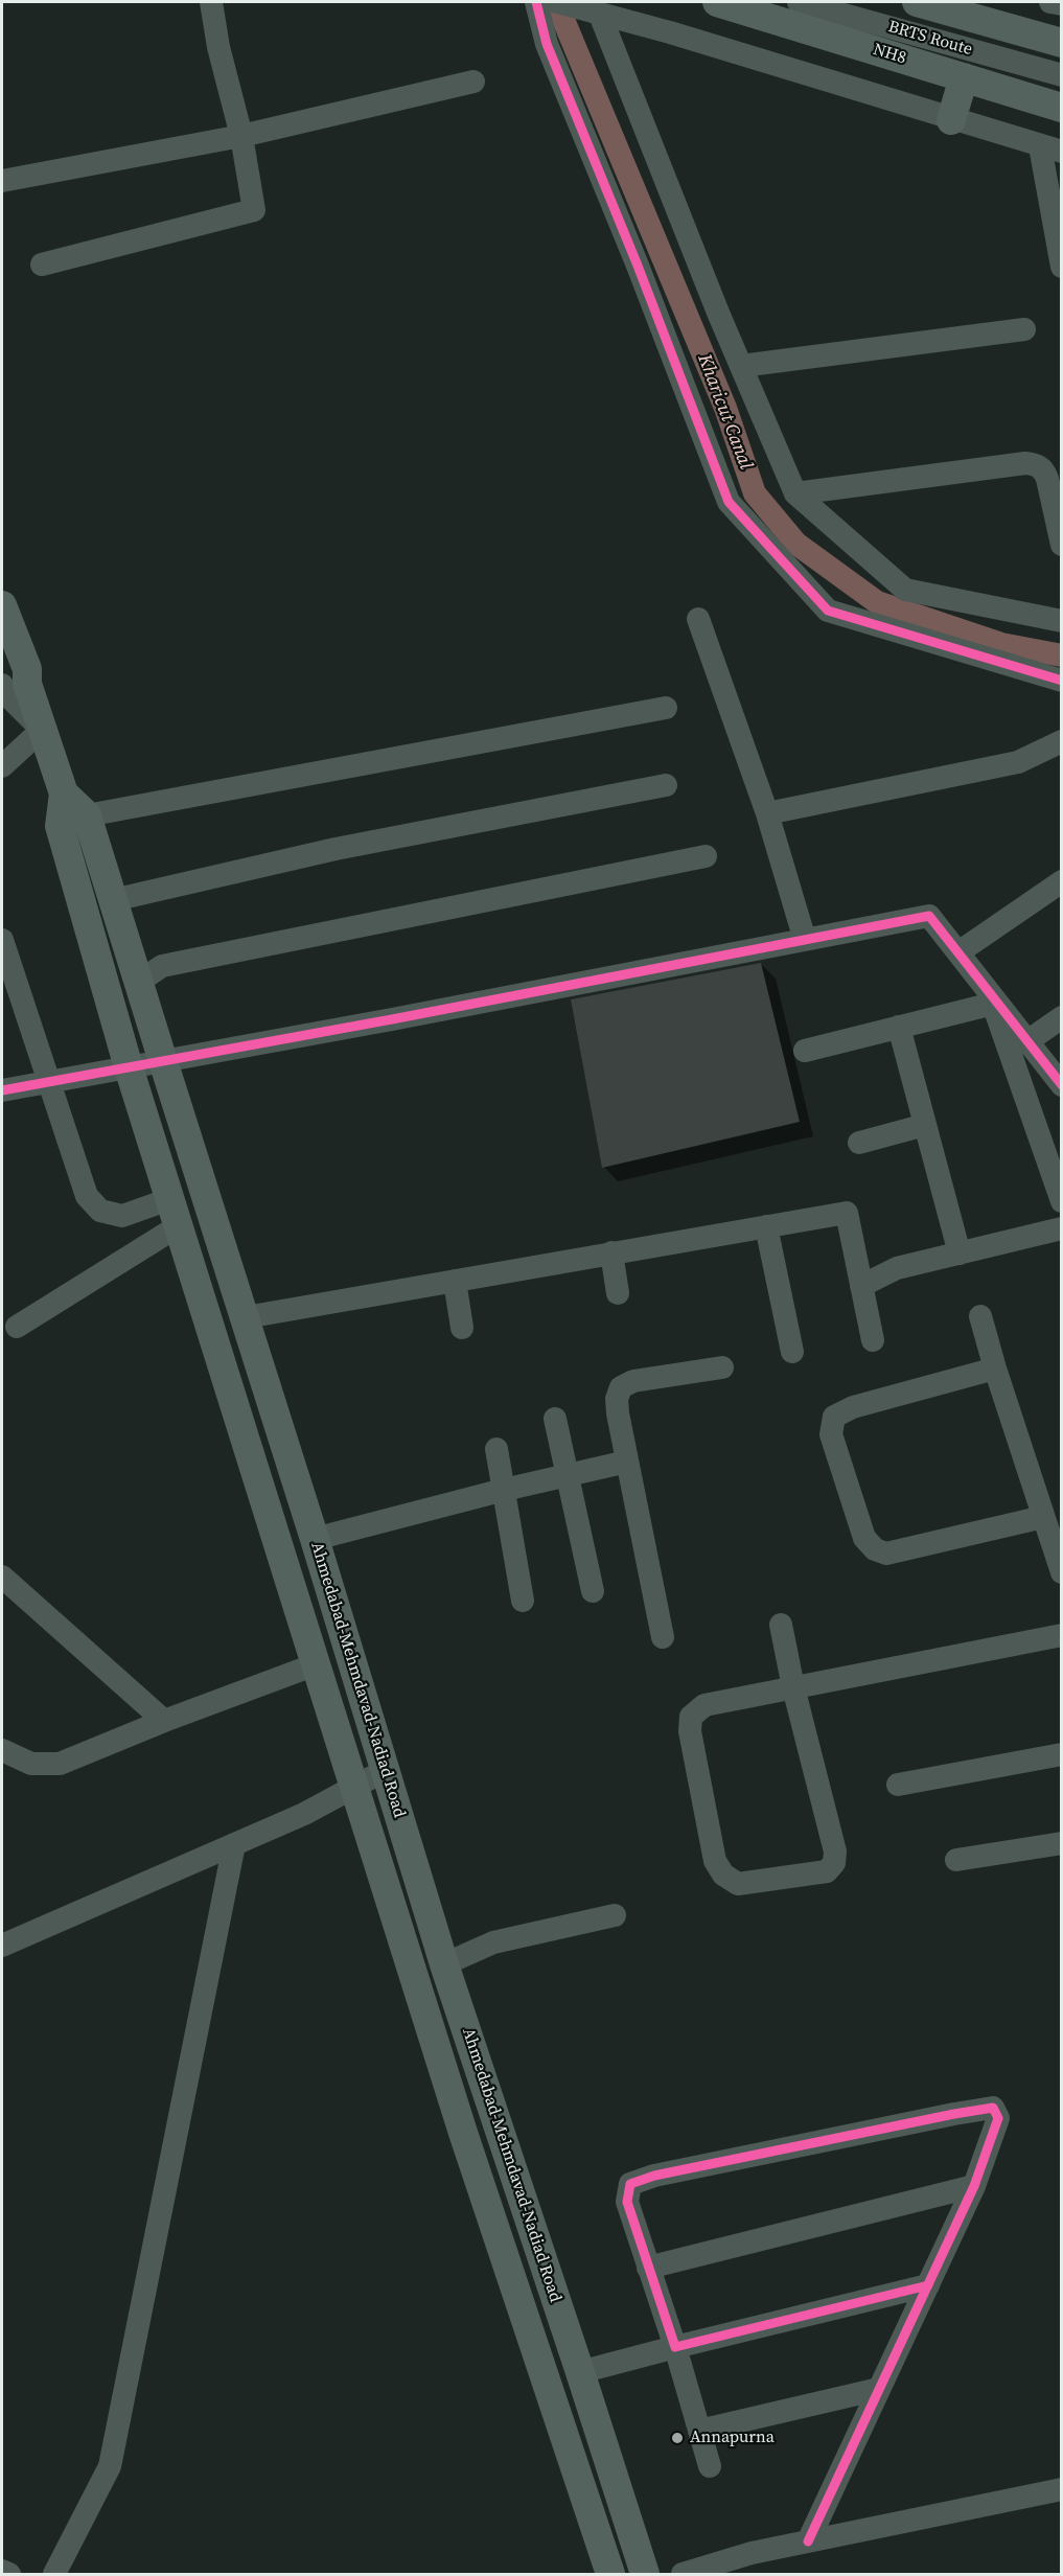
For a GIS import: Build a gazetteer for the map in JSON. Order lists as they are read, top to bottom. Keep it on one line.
{"streets":{"main road":["NH8","Ahmedabad-Mehmdavad-Nadiad Road"],"street":["BRTS Route"]},"water":["Kharicut Canal"],"places":["Annapurna"]}
